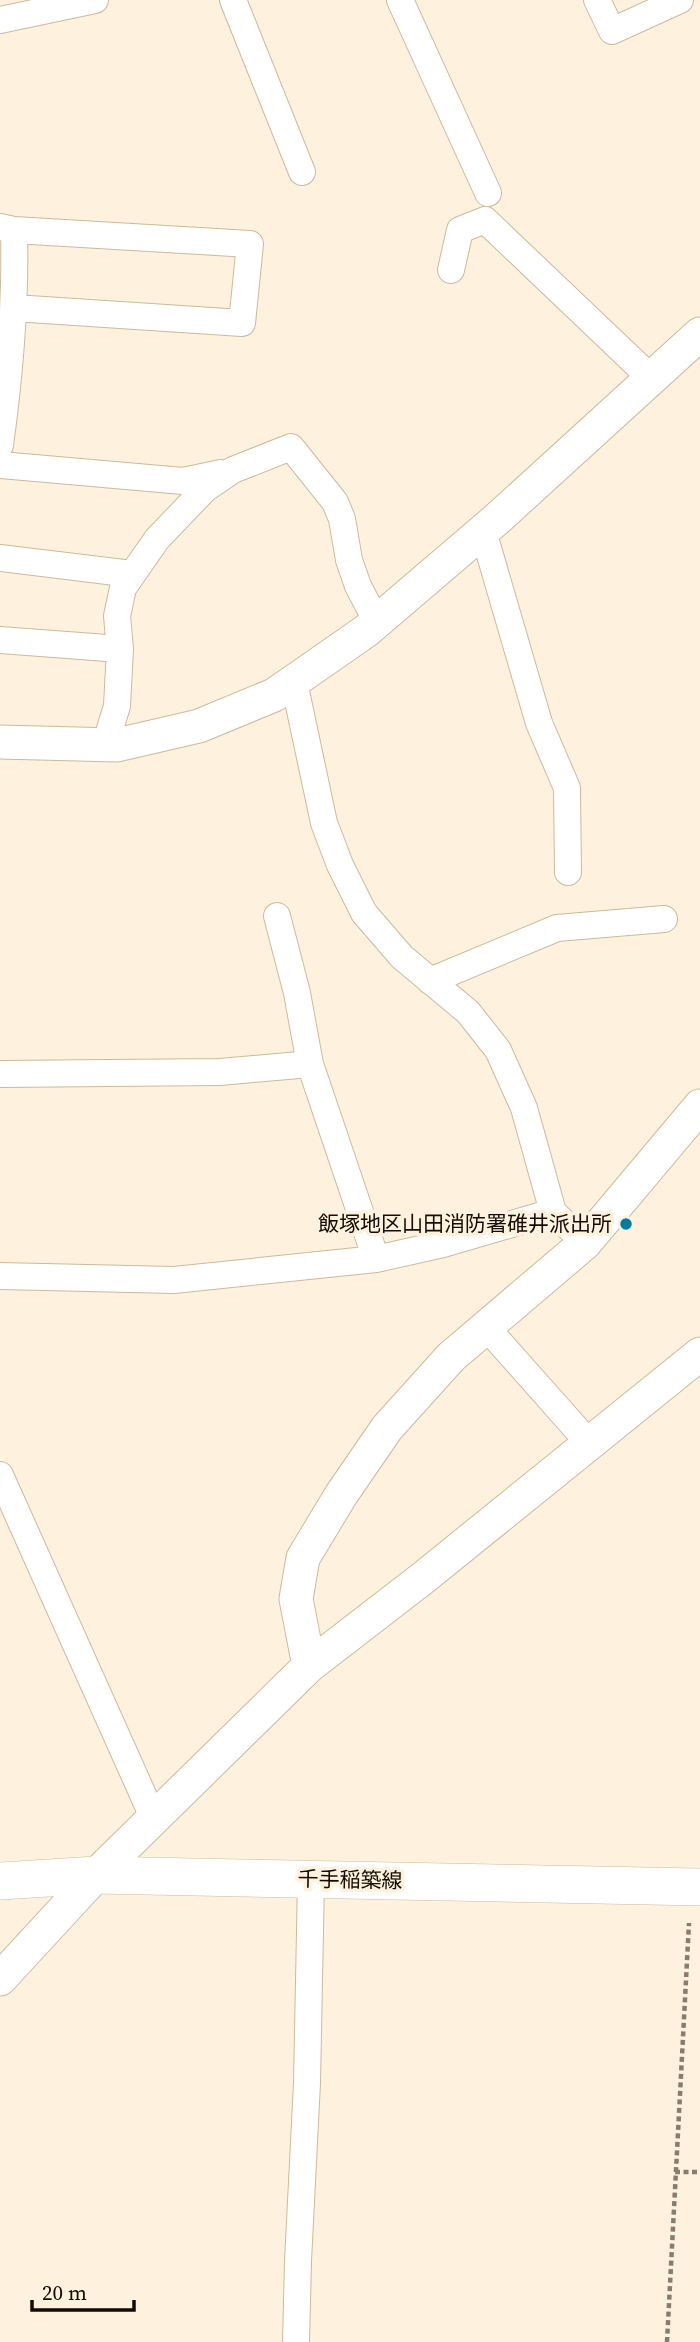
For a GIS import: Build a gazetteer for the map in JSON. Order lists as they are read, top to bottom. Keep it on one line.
{"streets":{"main road":["千手稲築線"]},"places":["飯塚地区山田消防署碓井派出所"],"scale_bar":"20 m"}
